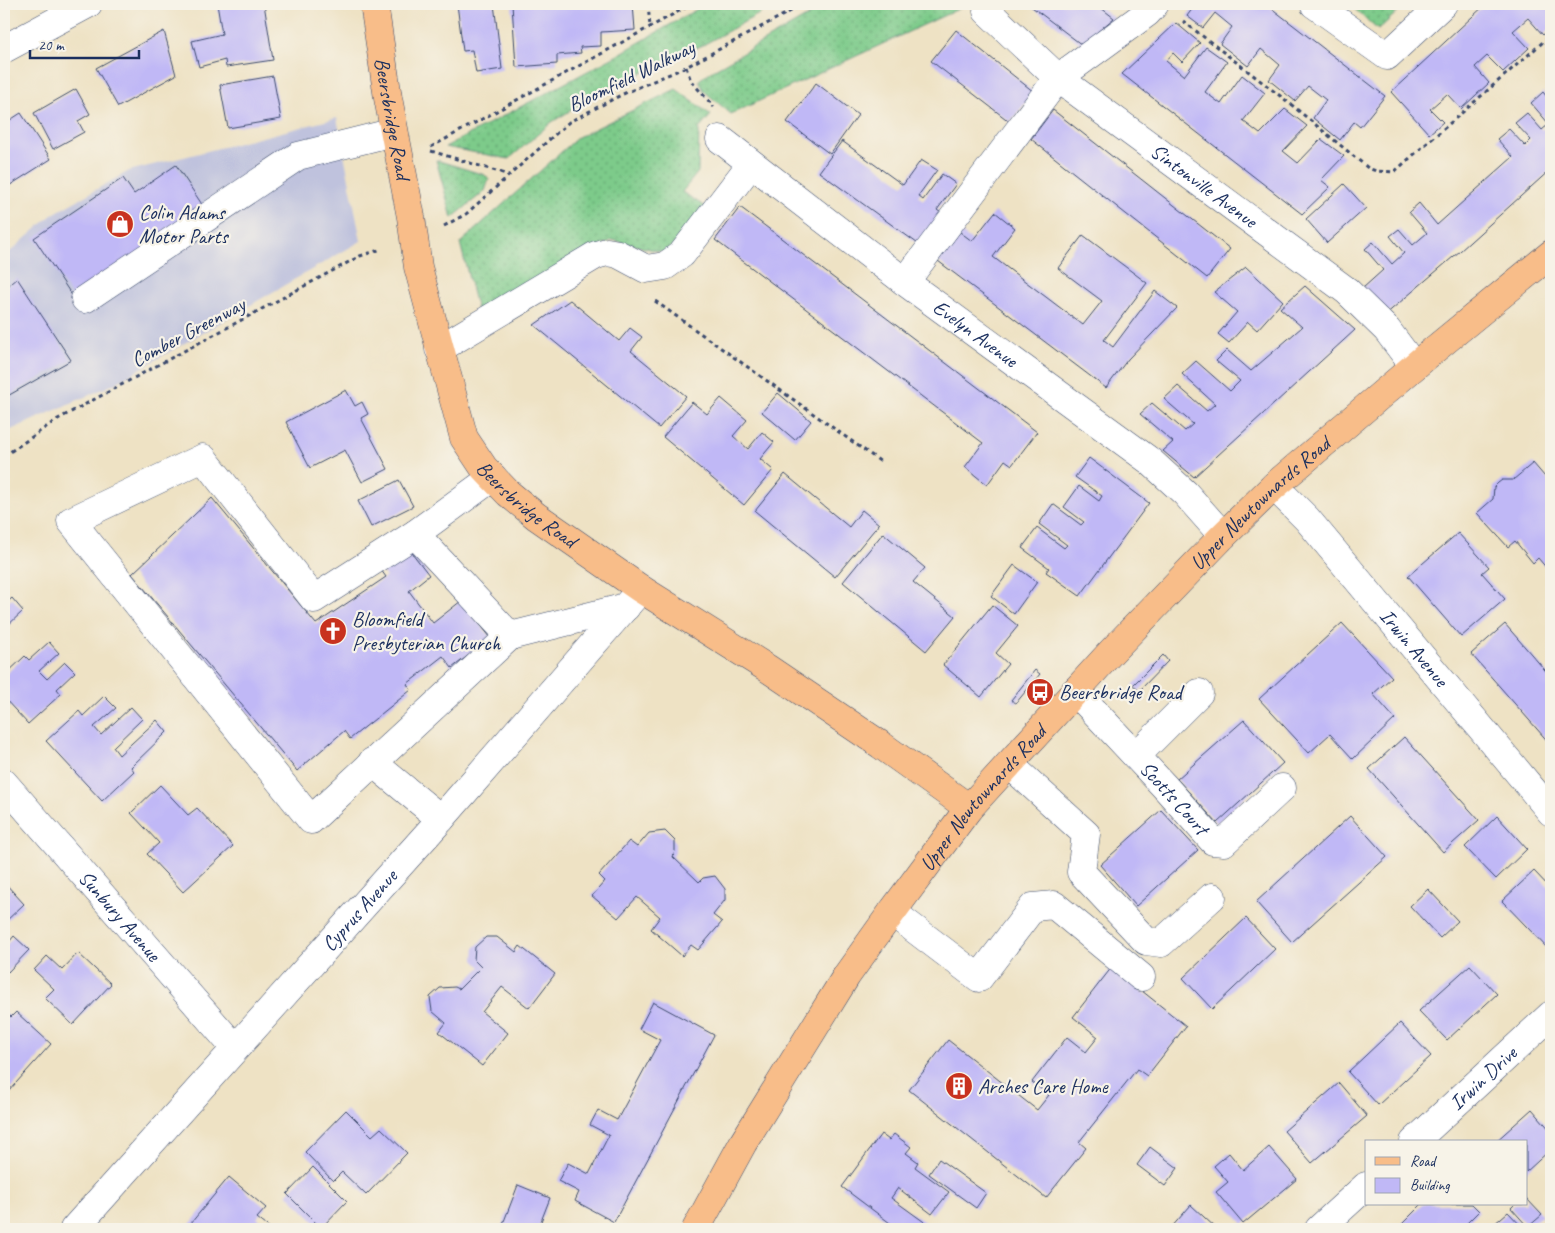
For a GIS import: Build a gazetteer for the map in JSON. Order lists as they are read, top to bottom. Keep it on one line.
{"streets":{"main road":["Beersbridge Road","Upper Newtownards Road"],"street":["Sintonville Avenue","Evelyn Avenue","Irwin Avenue","Scotts Court","Cyprus Avenue","Sunbury Avenue","Irwin Drive"],"path":["Bloomfield Walkway","Comber Greenway"]},"crossings":[["Beersbridge Road","Upper Newtownards Road"],["Beersbridge Road","Cyprus Avenue"],["Sintonville Avenue","Upper Newtownards Road"],["Evelyn Avenue","Upper Newtownards Road"],["Upper Newtownards Road","Irwin Avenue"],["Upper Newtownards Road","Scotts Court"],["Cyprus Avenue","Sunbury Avenue"]],"places":{"shop":["Colin Adams Motor Parts"],"church":["Bloomfield Presbyterian Church"],"bus stop":["Beersbridge Road"],"building":["Arches Care Home"]},"legend":["Road","Building"],"scale_bar":"20 m"}
